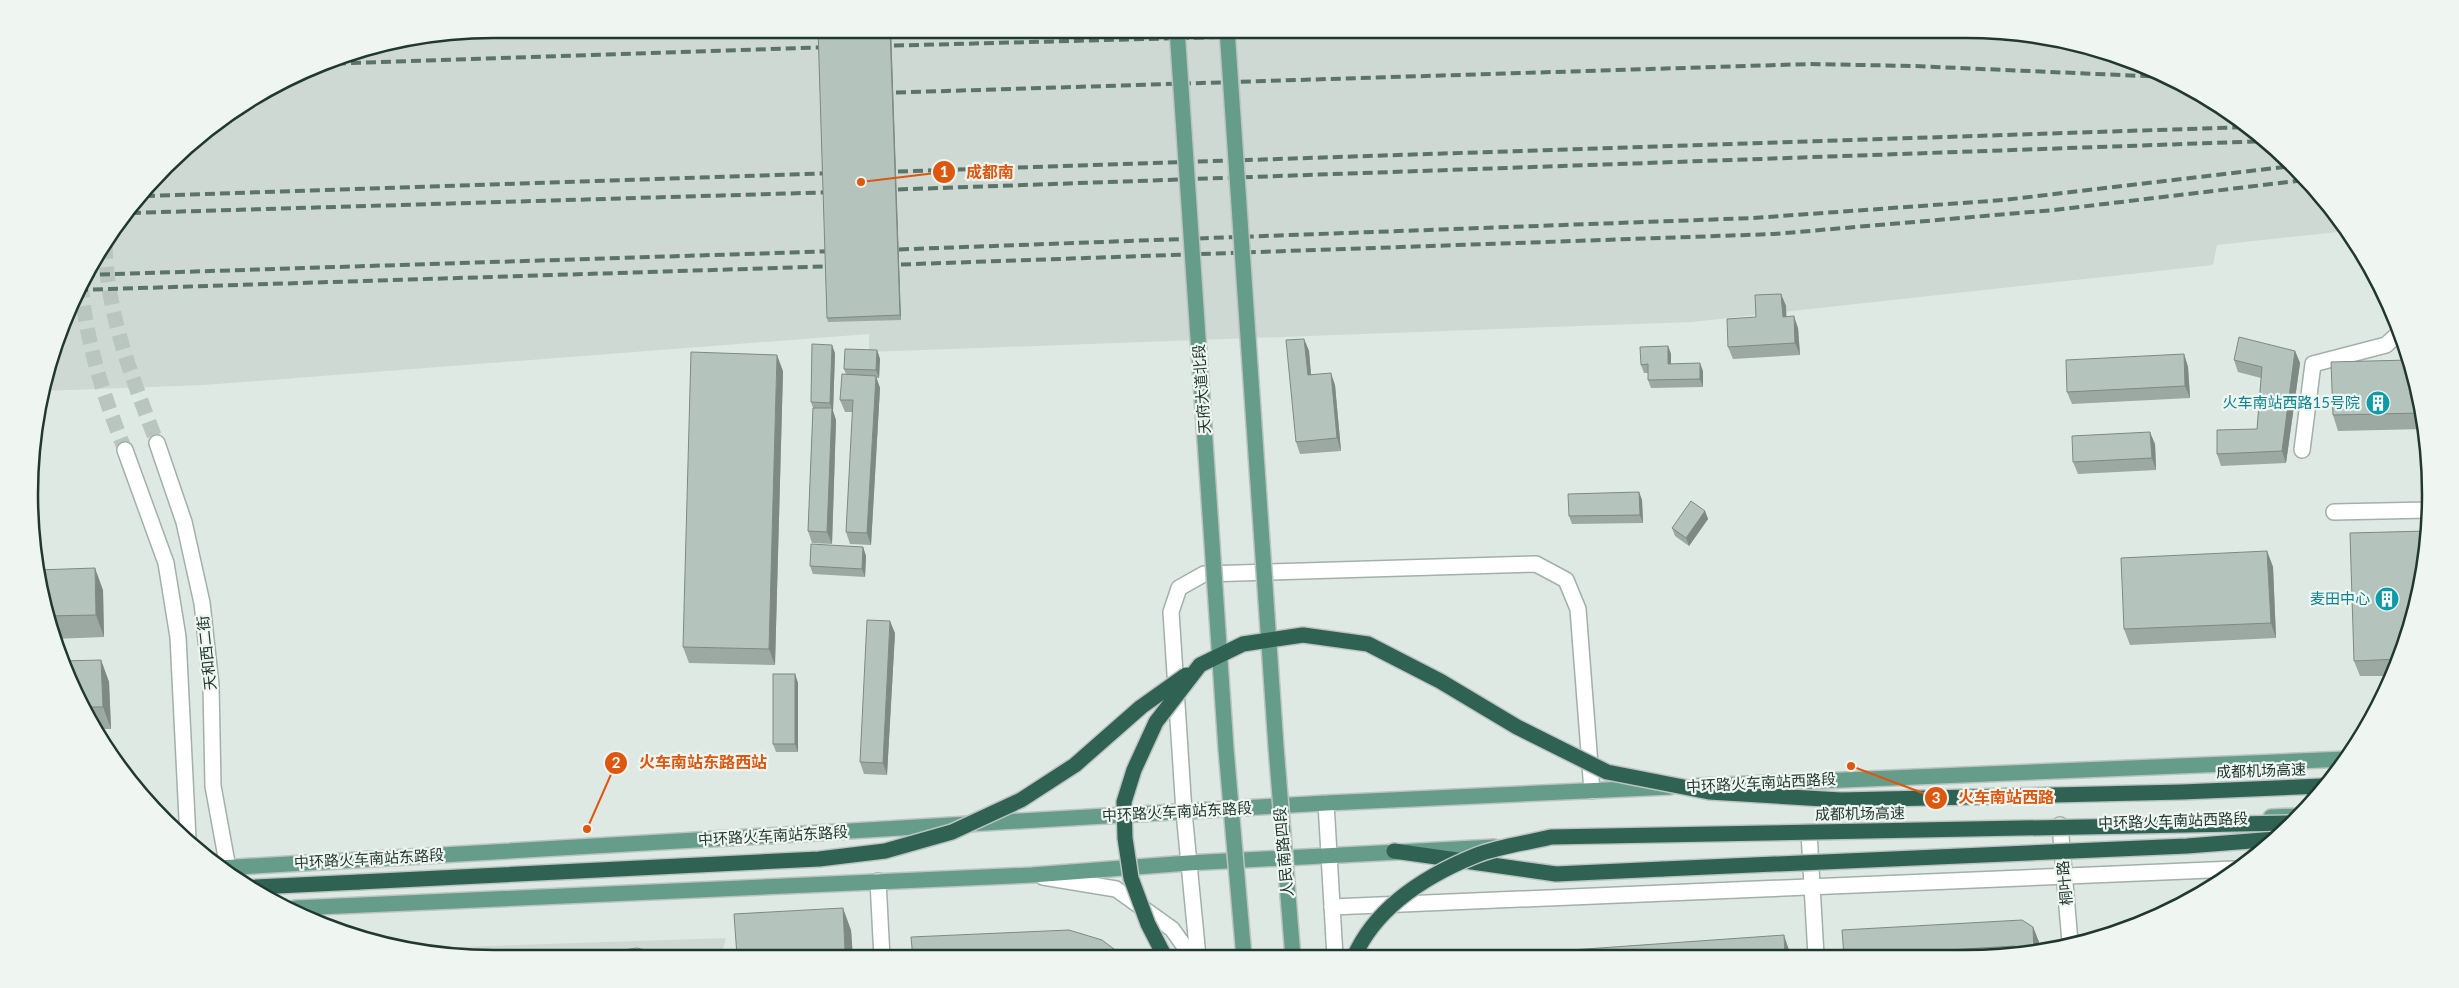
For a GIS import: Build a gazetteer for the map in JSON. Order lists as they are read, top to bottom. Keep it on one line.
{"streets":{"highway":["成都机场高速"],"main road":["天府大道北段","中环路火车南站西路段","中环路火车南站东路段","人民南路四段"],"street":["天和西二街","桐叶路"]},"crossings":[["中环路火车南站西路段","中环路火车南站东路段"],["中环路火车南站西路段","桐叶路"]],"places":{"other":["成都南","火车南站西路","火车南站东路西站"],"building":["火车南站西路15号院","麦田中心"]}}
